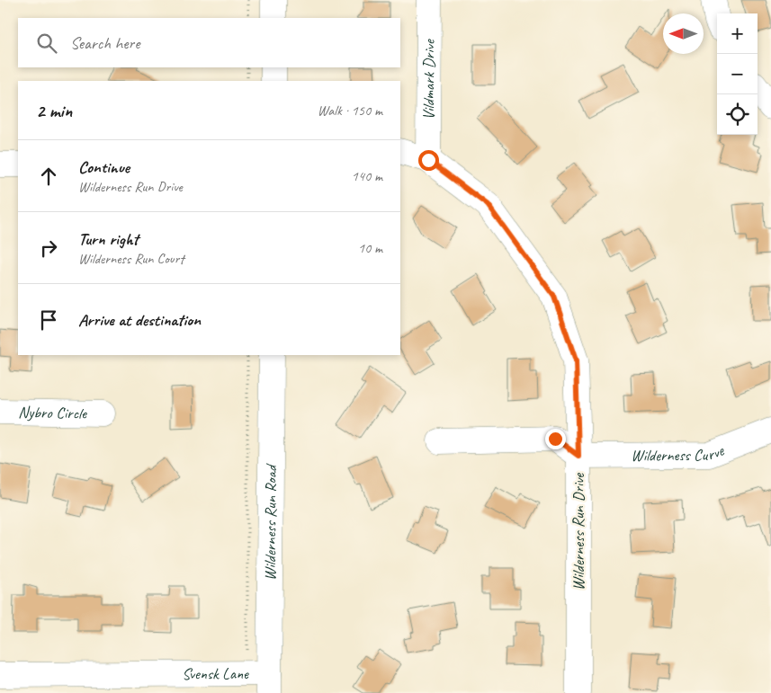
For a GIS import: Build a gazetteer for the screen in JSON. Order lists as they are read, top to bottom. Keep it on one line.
{"streets":{"street":["Vildmark Drive","Nybro Circle","Wilderness Curve","Wilderness Run Road","Wilderness Run Drive","Svensk Lane"]},"crossings":[["Vildmark Drive","Wilderness Run Drive"],["Wilderness Curve","Wilderness Run Drive"],["Wilderness Run Road","Svensk Lane"]],"north":"left","page":{"map_buttons":["+","−"],"search":"Search here","heading":["2 min","Walk · 150 m"],"list":[["Continue","Wilderness Run Drive","140 m"],["Turn right","Wilderness Run Court","10 m"],"Arrive at destination"]}}
